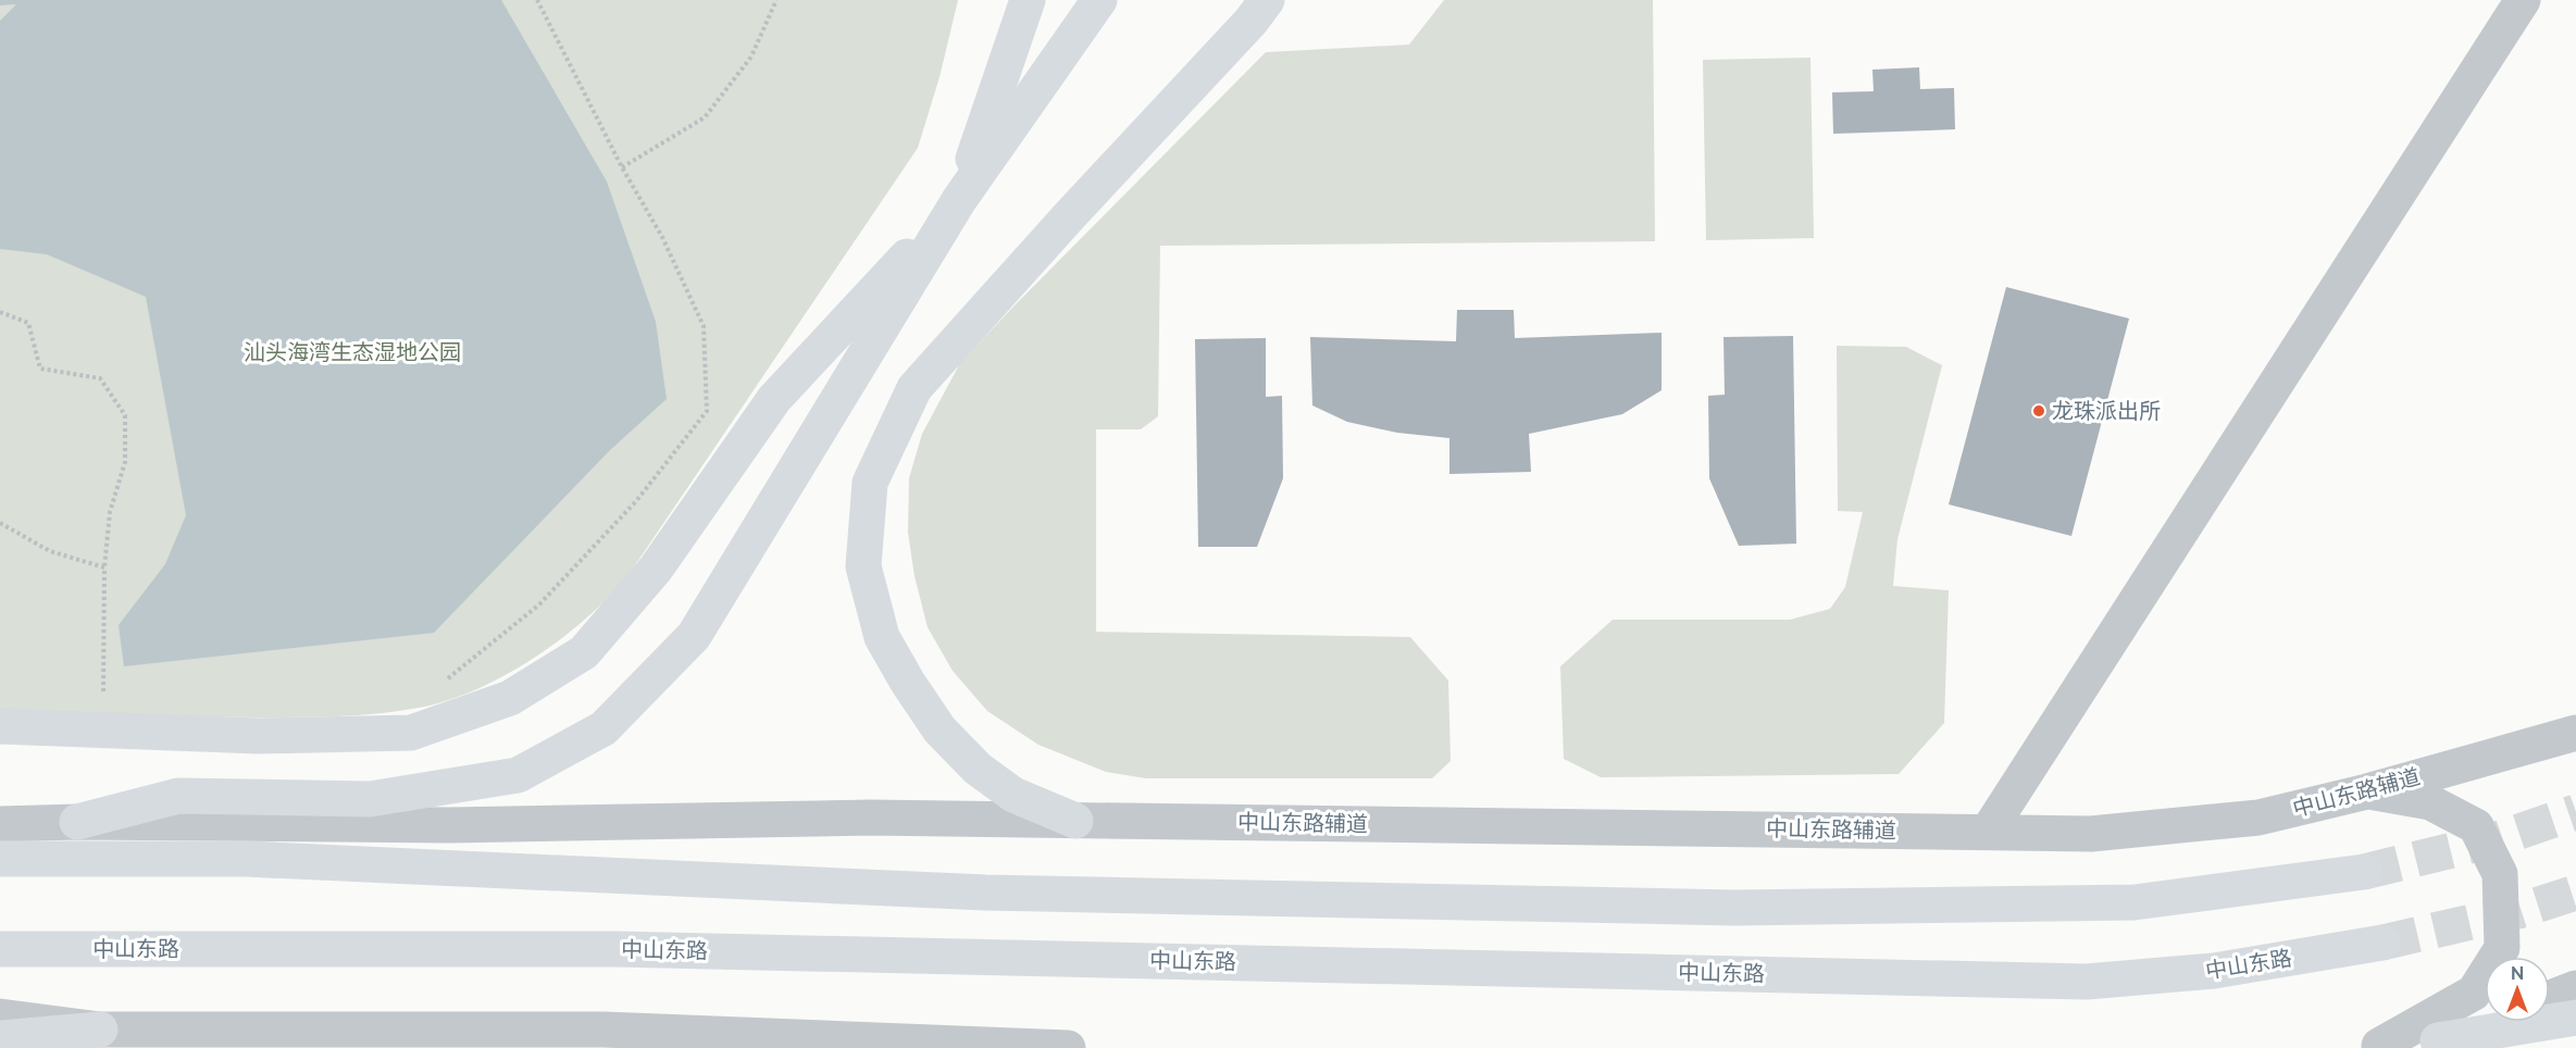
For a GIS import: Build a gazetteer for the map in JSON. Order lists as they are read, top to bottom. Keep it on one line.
{"streets":{"main road":["中山东路"],"street":["中山东路辅道"]},"parks":["汕头海湾生态湿地公园"],"places":["龙珠派出所"],"north":"top"}
